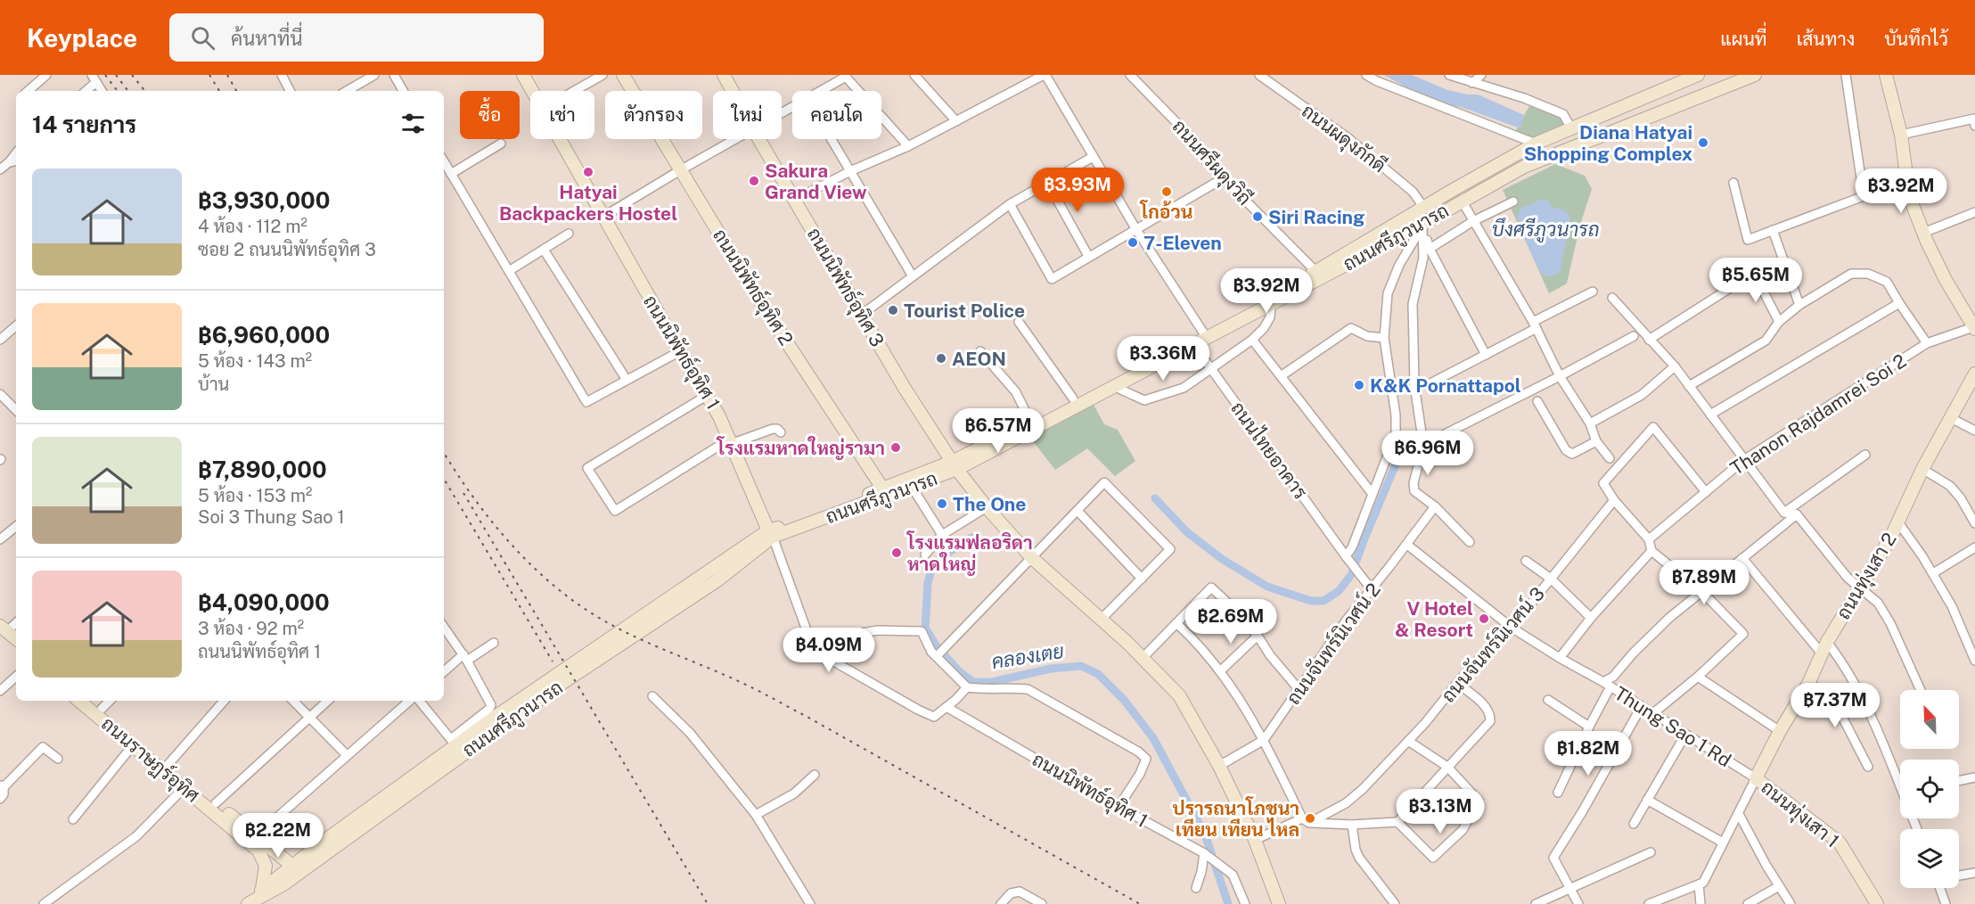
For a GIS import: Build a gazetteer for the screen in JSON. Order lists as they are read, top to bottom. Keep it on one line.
{"streets":{"street":["ถนนผดุงภักดี","ถนนศรีผดุงวิถี","ถนนศรีภูวนารถ","ถนนนิพัทธ์อุทิศ 2","ถนนนิพัทธ์อุทิศ 3","ถนนนิพัทธ์อุทิศ 1","Thanon Rajdamrei Soi 2","ถนนไทยอาคาร","ถนนทุ่งเสา 2","ถนนจันทร์นิเวศน์ 2","ถนนจันทร์นิเวศน์ 3","Thung Sao 1 Rd","ถนนราษฏร์อุทิศ","ถนนทุ่งเสา 1"]},"crossings":[["ถนนผดุงภักดี","ถนนศรีภูวนารถ"],["ถนนศรีผดุงวิถี","ถนนศรีภูวนารถ"],["ถนนศรีภูวนารถ","ถนนนิพัทธ์อุทิศ 2"],["ถนนศรีภูวนารถ","ถนนนิพัทธ์อุทิศ 3"],["ถนนศรีภูวนารถ","ถนนนิพัทธ์อุทิศ 1"],["ถนนศรีภูวนารถ","ถนนไทยอาคาร"],["ถนนนิพัทธ์อุทิศ 3","ถนนจันทร์นิเวศน์ 2"],["ถนนนิพัทธ์อุทิศ 3","ถนนจันทร์นิเวศน์ 3"],["ถนนไทยอาคาร","ถนนจันทร์นิเวศน์ 2"],["ถนนทุ่งเสา 2","Thung Sao 1 Rd"],["ถนนทุ่งเสา 2","ถนนทุ่งเสา 1"],["ถนนจันทร์นิเวศน์ 2","Thung Sao 1 Rd"],["ถนนจันทร์นิเวศน์ 3","Thung Sao 1 Rd"],["Thung Sao 1 Rd","ถนนทุ่งเสา 1"]],"water":["บึงศรีภูวนารถ","คลองเตย"],"places":["Diana Hatyai Shopping Complex","Hatyai Backpackers Hostel","Sakura Grand View","โกอ้วน","Siri Racing","7-Eleven","Tourist Police","AEON","K&K Pornattapol","โรงแรมหาดใหญ่รามา","The One","โรงแรมฟลอริดา หาดใหญ่","V Hotel & Resort","ปรารถนาโภชนา เทียน เทียน ไหล"],"north":"top left","page":{"header":"Keyplace","search":"ค้นหาที่นี่","nav":["แผนที่","เส้นทาง","บันทึกไว้"],"chip":["ซื้อ","เช่า","ตัวกรอง","ใหม่","คอนโด"],"heading":"14 รายการ","list":[{"name":"฿3,930,000","note":"4 ห้อง · 112 m² · ซอย 2 ถนนนิพัทธ์อุทิศ 3"},{"name":"฿6,960,000","note":"5 ห้อง · 143 m² · บ้าน"},{"name":"฿7,890,000","note":"5 ห้อง · 153 m² · Soi 3 Thung Sao 1"},{"name":"฿4,090,000","note":"3 ห้อง · 92 m² · ถนนนิพัทธ์อุทิศ 1"}],"price":["฿3.93M","฿3.92M","฿5.65M","฿3.92M","฿3.36M","฿6.57M","฿6.96M","฿7.89M","฿2.69M","฿4.09M","฿7.37M","฿1.82M","฿3.13M","฿2.22M"]}}
